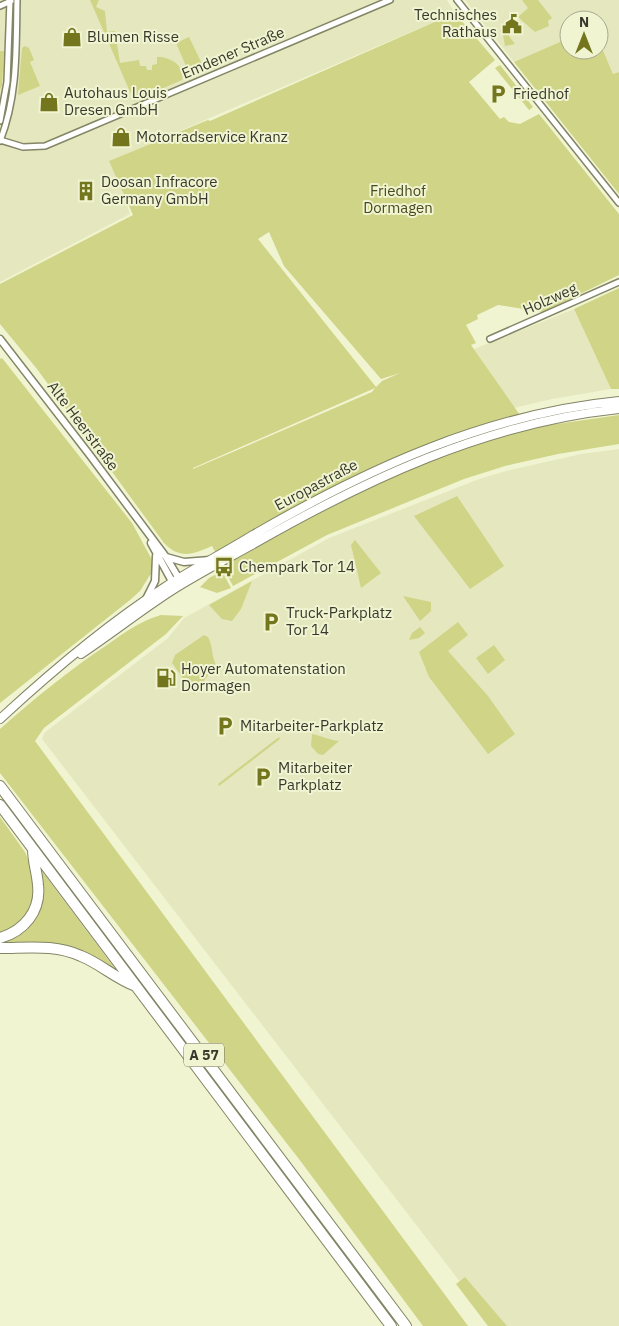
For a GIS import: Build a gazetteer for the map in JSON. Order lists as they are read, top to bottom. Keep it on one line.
{"streets":{"highway":["A 57"],"main road":["Europastraße"],"street":["Emdener Straße","Holzweg","Alte Heerstraße"]},"crossings":[["Alte Heerstraße","Europastraße"]],"parks":["Friedhof Dormagen"],"places":{"public building":["Technisches Rathaus"],"shop":["Blumen Risse","Autohaus Louis Dresen GmbH","Motorradservice Kranz"],"parking":["Friedhof","Truck-Parkplatz Tor 14","Mitarbeiter-Parkplatz","Mitarbeiter Parkplatz"],"building":["Doosan Infracore Germany GmbH"],"bus stop":["Chempark Tor 14"],"fuel station":["Hoyer Automatenstation Dormagen"]},"north":"top"}
